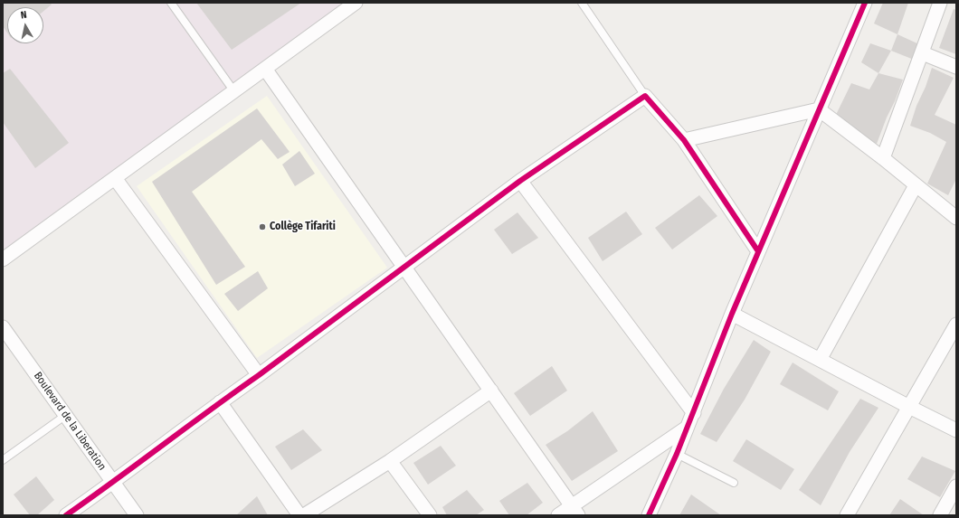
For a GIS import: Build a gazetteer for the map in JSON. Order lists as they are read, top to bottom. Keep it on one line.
{"streets":{"street":["Boulevard de la Liberation"]},"places":["Collège Tifariti"],"north":"top"}
